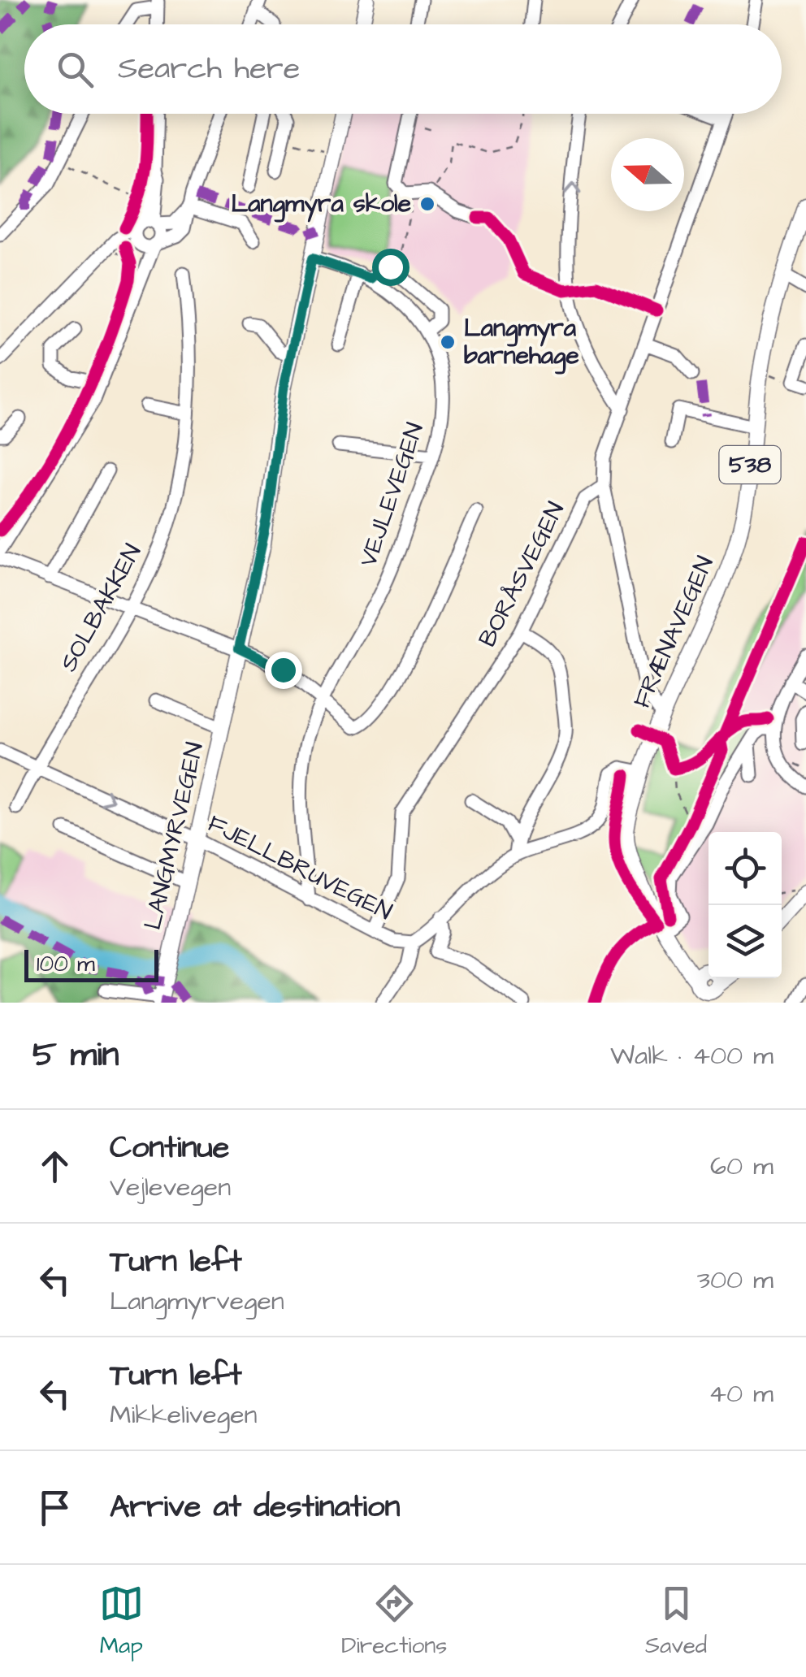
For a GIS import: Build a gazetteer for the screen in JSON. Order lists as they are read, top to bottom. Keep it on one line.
{"streets":{"main road":["538","FRÆNAVEGEN","LANGMYRVEGEN"],"street":["VEJLEVEGEN","BORÅSVEGEN","SOLBAKKEN","FJELLBRUVEGEN"]},"crossings":[["VEJLEVEGEN","LANGMYRVEGEN"],["VEJLEVEGEN","FJELLBRUVEGEN"],["BORÅSVEGEN","FJELLBRUVEGEN"],["SOLBAKKEN","FJELLBRUVEGEN"],["LANGMYRVEGEN","FJELLBRUVEGEN"]],"places":["Langmyra skole","Langmyra barnehage"],"scale_bar":"100 m","north":"left","page":{"search":"Search here","scale":"100 m","heading":["5 min","Walk · 400 m"],"list":[["Continue","Vejlevegen","60 m"],["Turn left","Langmyrvegen","300 m"],["Turn left","Mikkelivegen","40 m"],"Arrive at destination"],"nav":["Map","Directions","Saved"]}}
